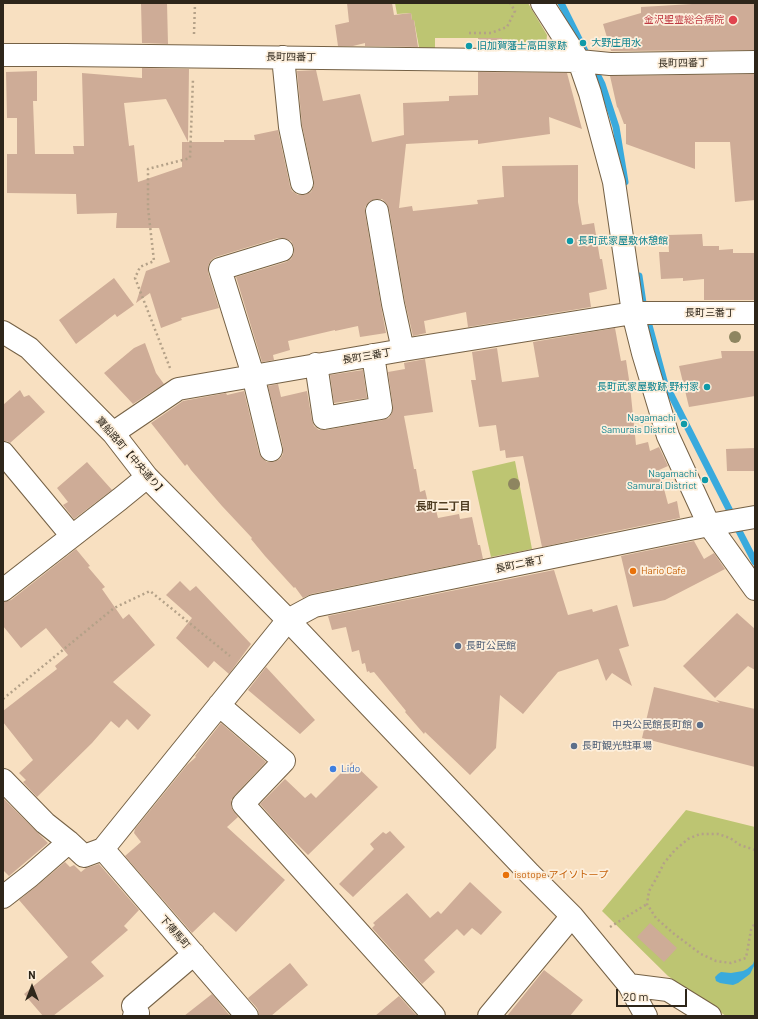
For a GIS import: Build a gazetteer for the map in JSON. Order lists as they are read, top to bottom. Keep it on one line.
{"streets":{"street":["長町四番丁","長町三番丁","寶船路町【中央通り】","長町二番丁","下傳馬町"]},"crossings":[["長町三番丁","寶船路町【中央通り】"],["寶船路町【中央通り】","長町二番丁"]],"districts":["長町二丁目"],"places":["金沢聖霊総合病院","大野庄用水","旧加賀藩士高田家跡","長町武家屋敷休憩館","長町武家屋敷跡 野村家","Nagamachi Samurais District","Nagamachi Samurai District","Hario Cafe","長町公民館","中央公民館長町館","長町観光駐車場","Lido","isotope アイソトープ"],"scale_bar":"20 m","north":"top"}
